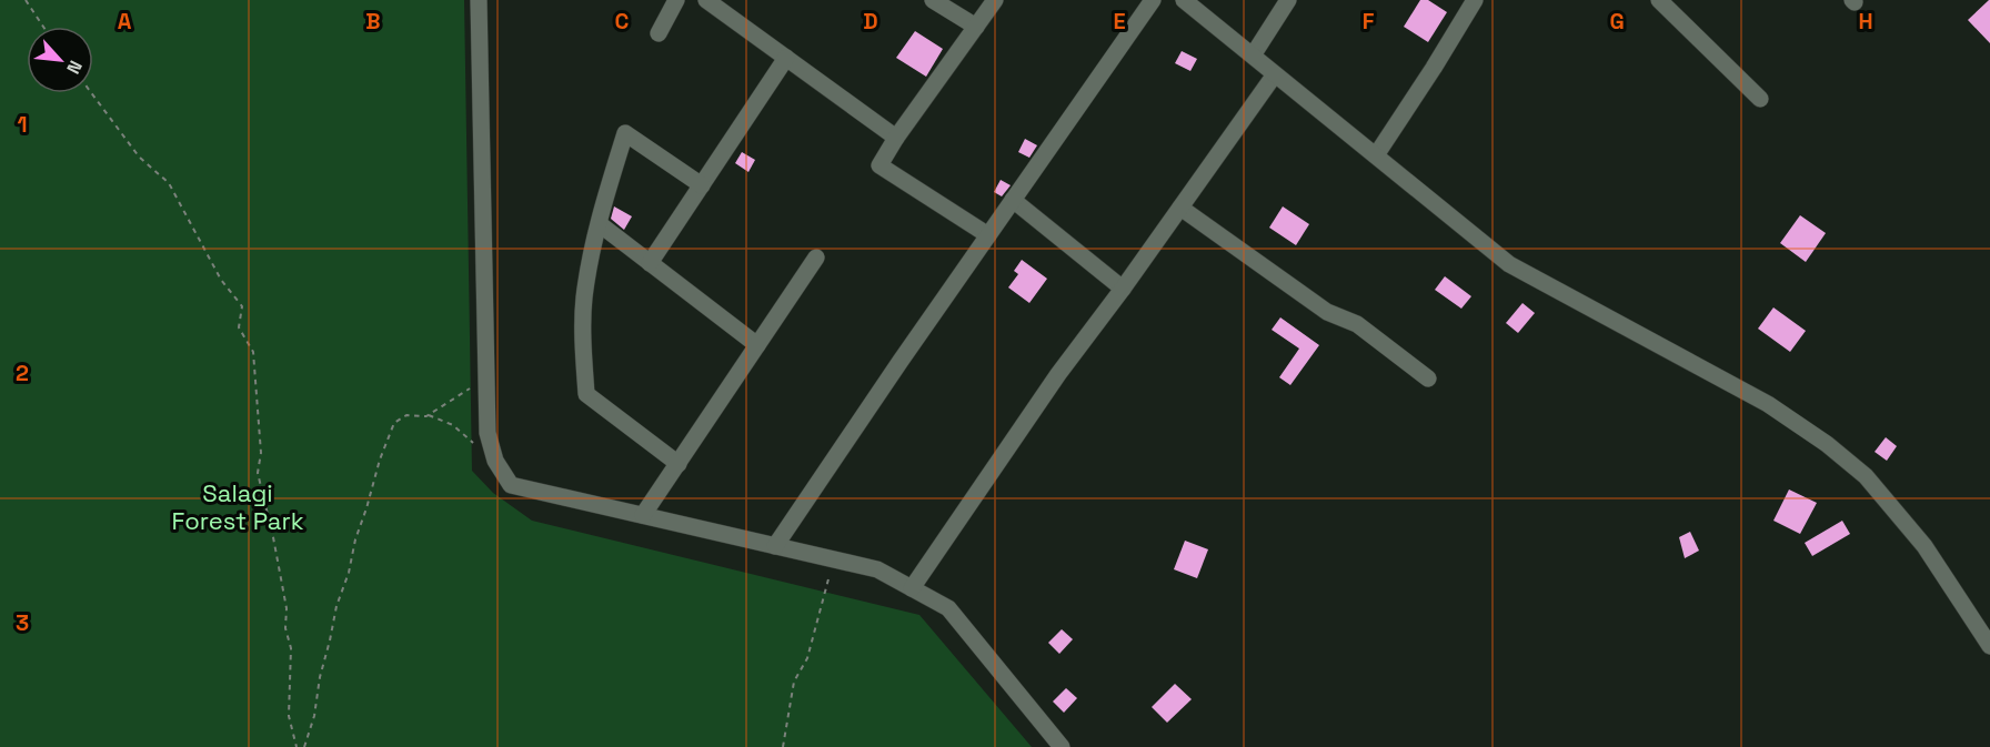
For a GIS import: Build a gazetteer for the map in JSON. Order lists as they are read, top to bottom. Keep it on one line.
{"parks":["Salagi Forest Park"],"north":"bottom right","grid":{"columns":["A","B","C","D","E","F","G","H"],"rows":["1","2","3"]}}
